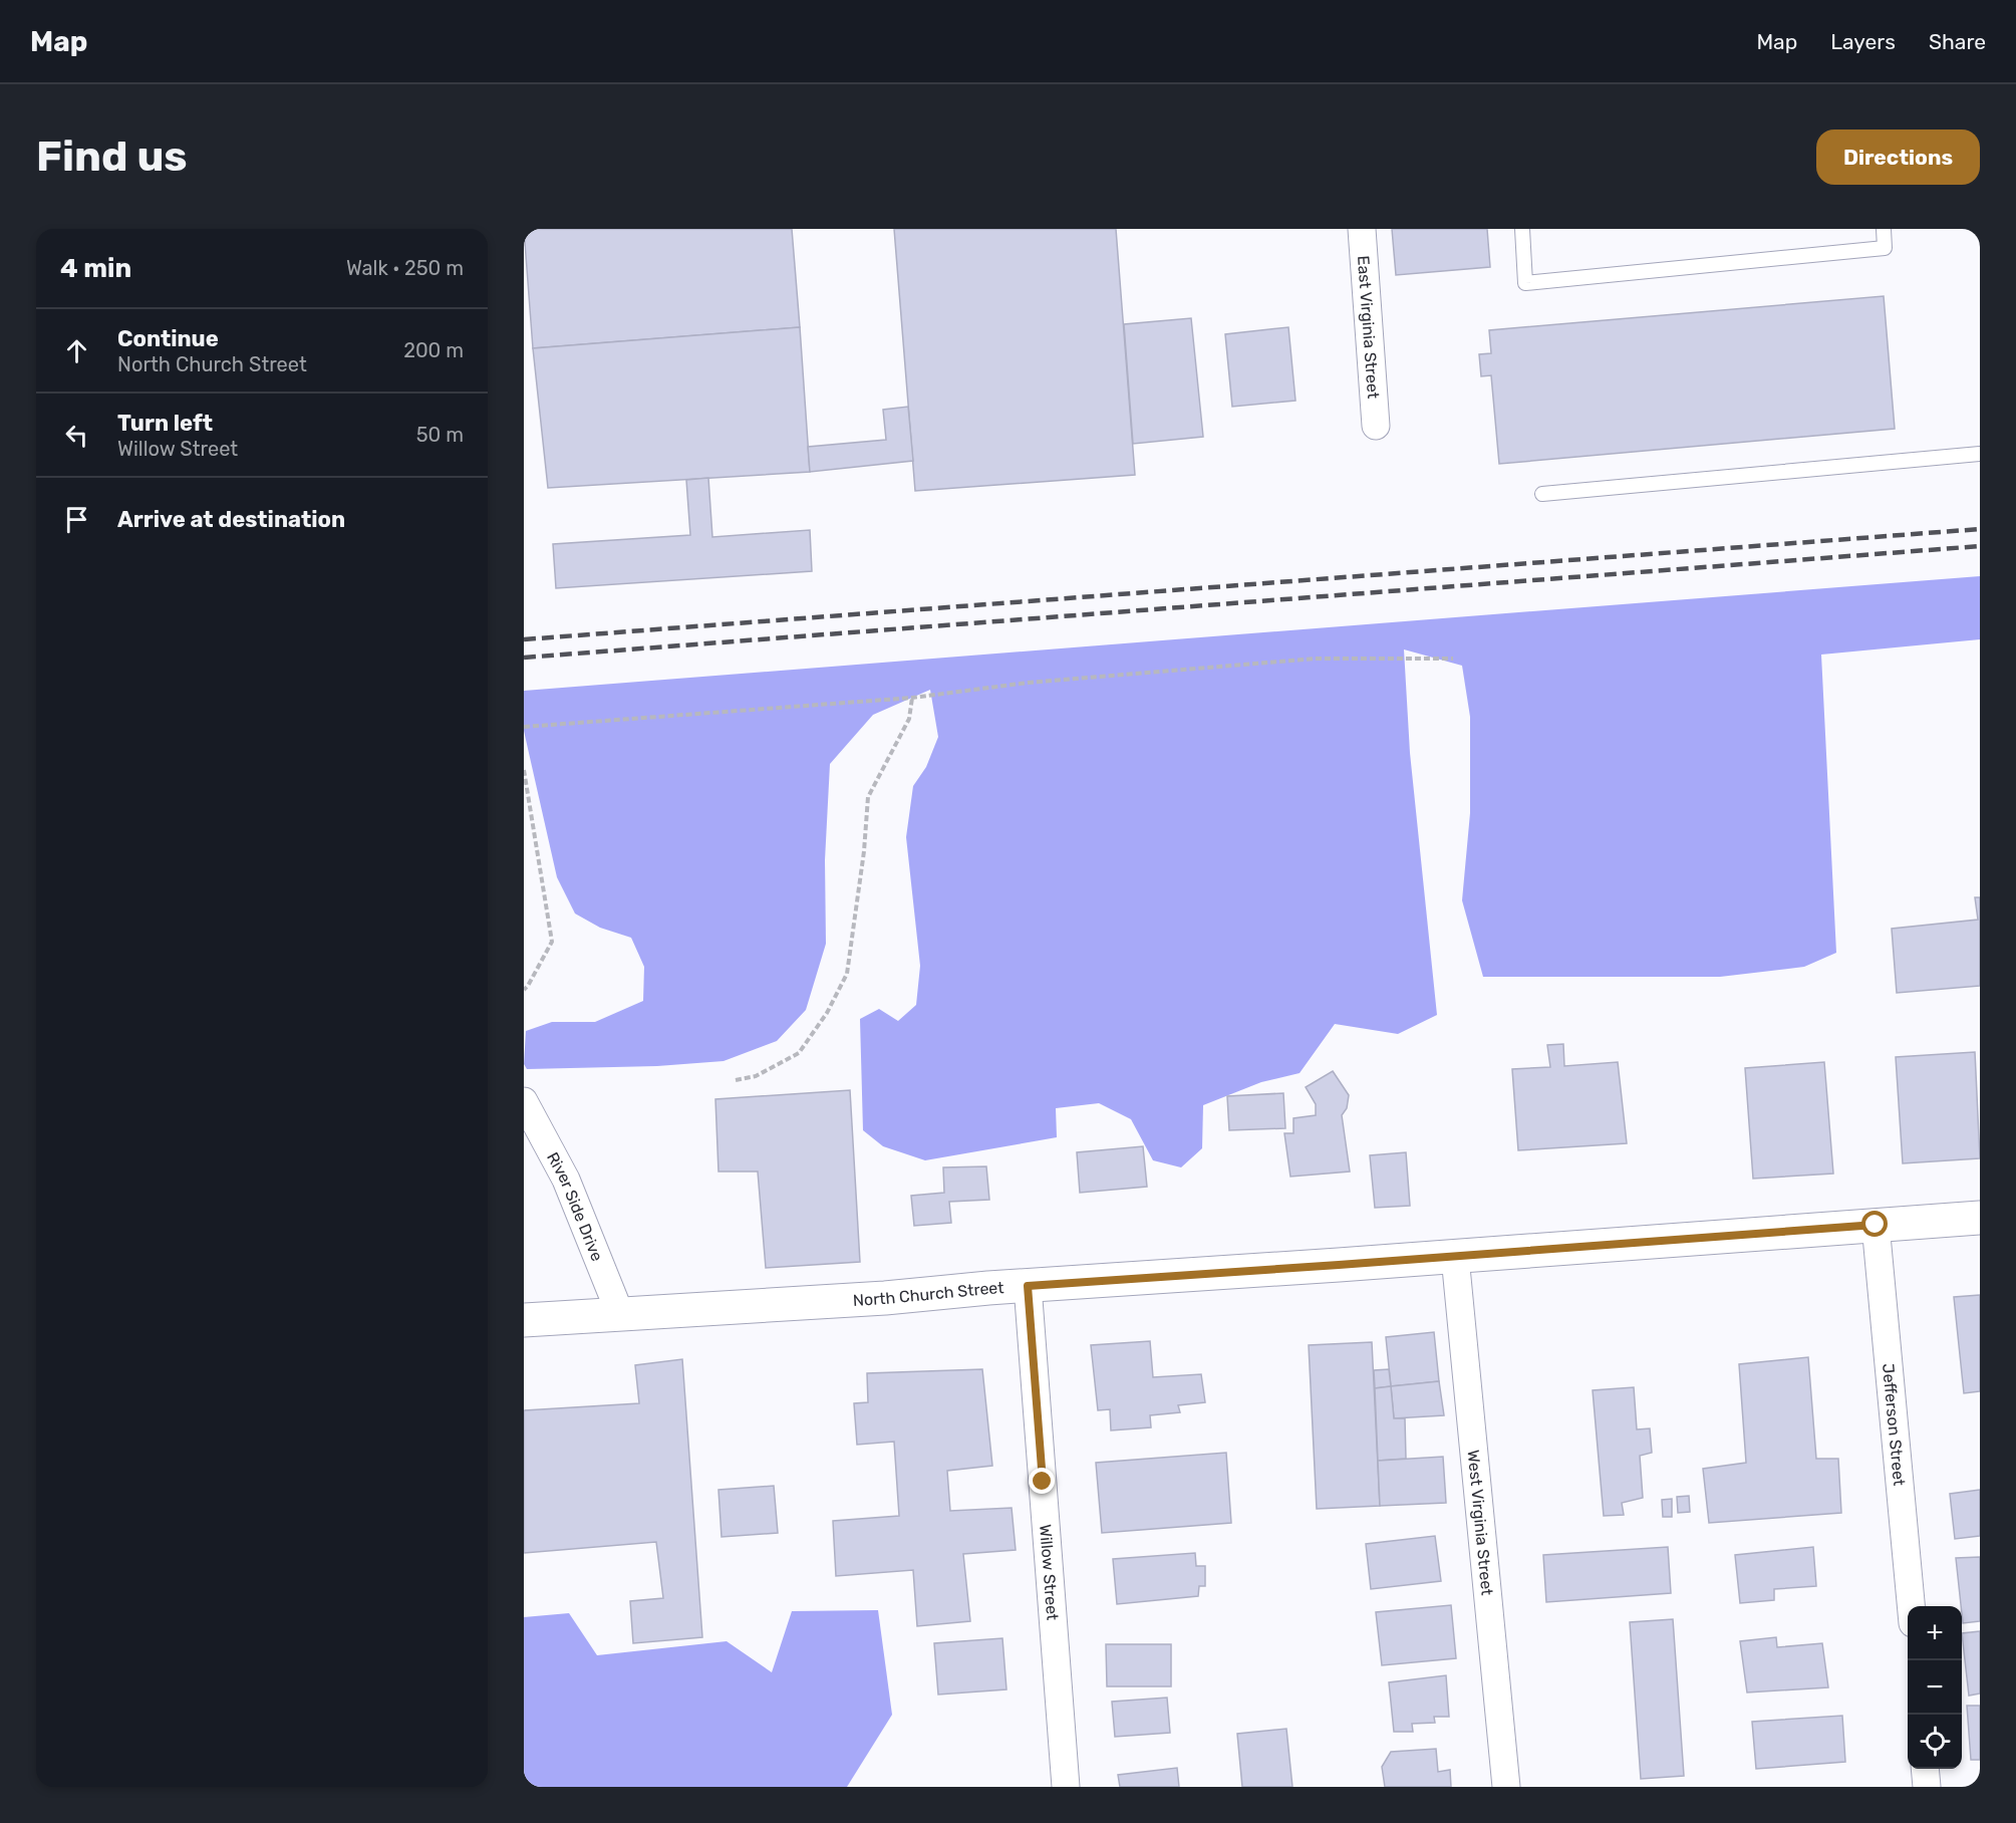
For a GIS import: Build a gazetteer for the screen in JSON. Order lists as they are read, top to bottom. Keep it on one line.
{"streets":{"main road":["North Church Street"],"street":["East Virginia Street","River Side Drive","Jefferson Street","West Virginia Street","Willow Street"]},"crossings":[["River Side Drive","North Church Street"],["North Church Street","Jefferson Street"],["North Church Street","West Virginia Street"],["North Church Street","Willow Street"]],"page":{"header":"Map","nav":["Map","Layers","Share"],"buttons":"Directions","title":"Find us","heading":["4 min","Walk · 250 m"],"list":[["Continue","North Church Street","200 m"],["Turn left","Willow Street","50 m"],"Arrive at destination"],"map_buttons":["+","−"]}}
